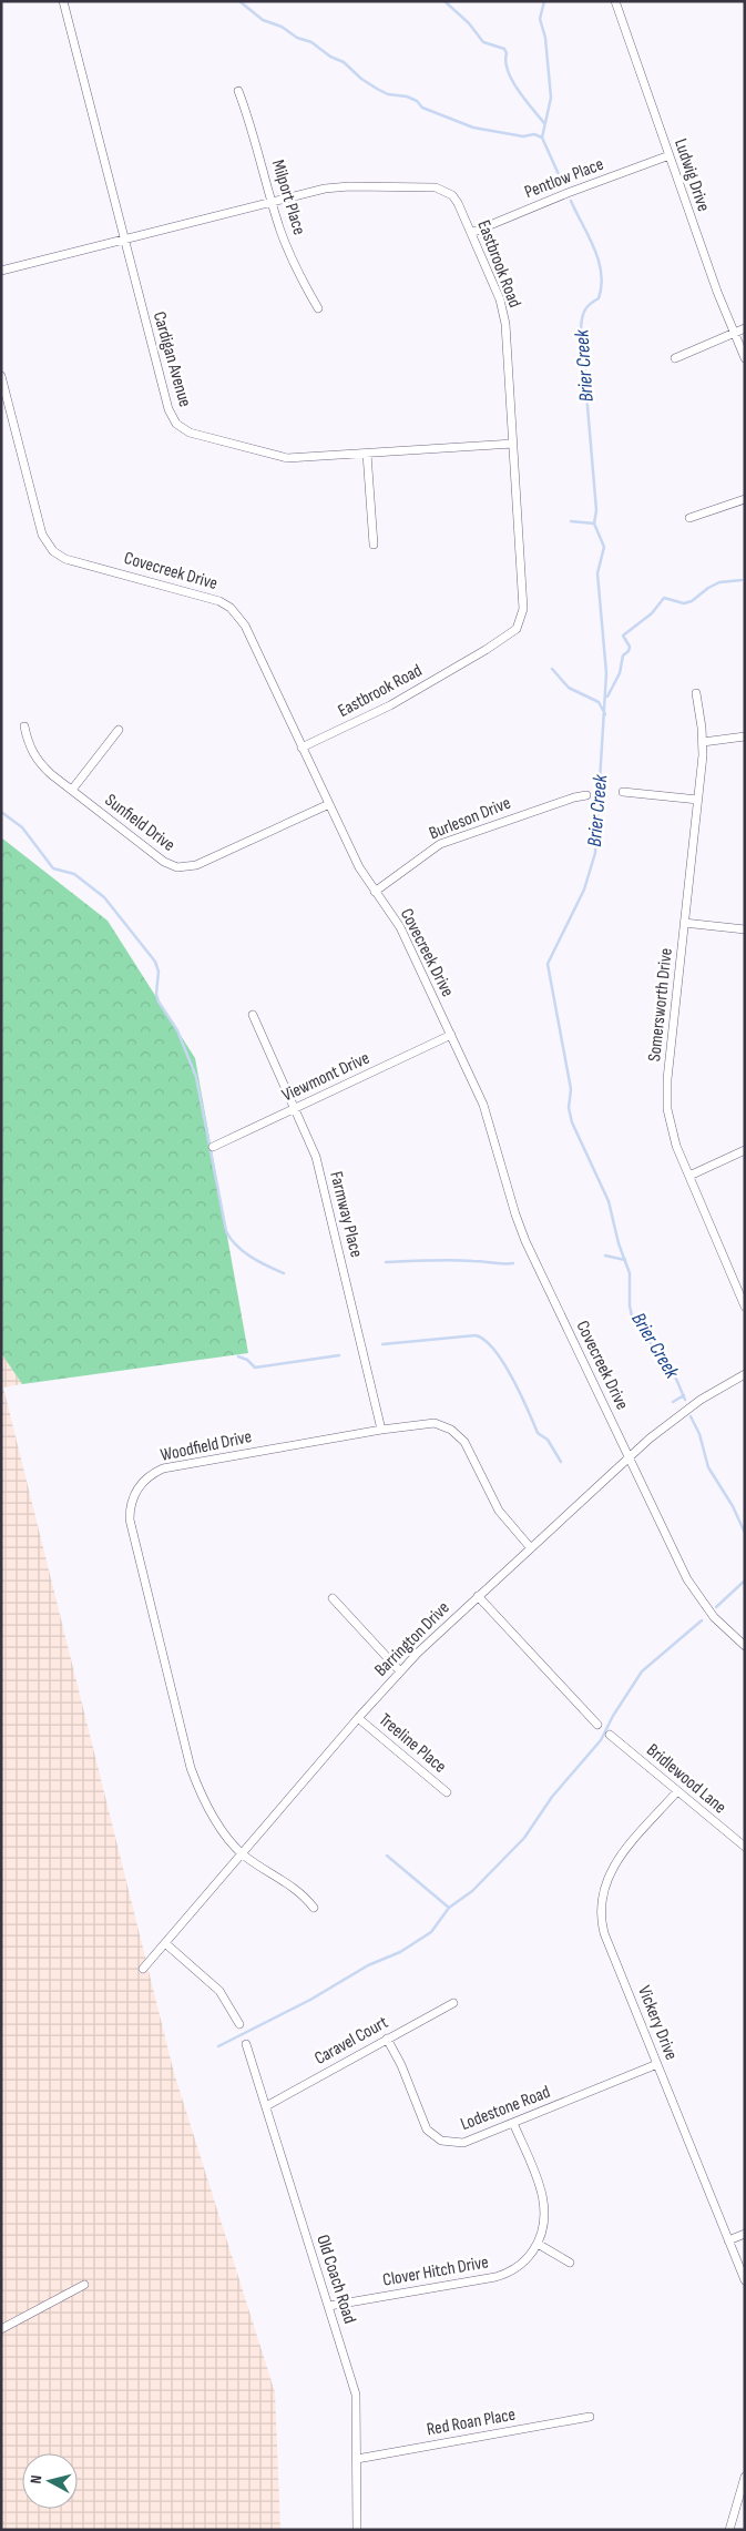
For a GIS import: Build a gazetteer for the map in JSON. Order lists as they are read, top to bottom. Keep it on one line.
{"streets":{"street":["Ludwig Drive","Pentlow Place","Milport Place","Eastbrook Road","Cardigan Avenue","Covecreek Drive","Burleson Drive","Sunfield Drive","Somersworth Drive","Viewmont Drive","Farmway Place","Woodfield Drive","Barrington Drive","Treeline Place","Bridlewood Lane","Vickery Drive","Caravel Court","Lodestone Road","Clover Hitch Drive","Old Coach Road","Red Roan Place"]},"crossings":[["Ludwig Drive","Pentlow Place"],["Pentlow Place","Eastbrook Road"],["Milport Place","Eastbrook Road"],["Eastbrook Road","Cardigan Avenue"],["Eastbrook Road","Covecreek Drive"],["Covecreek Drive","Burleson Drive"],["Covecreek Drive","Sunfield Drive"],["Covecreek Drive","Viewmont Drive"],["Covecreek Drive","Barrington Drive"],["Viewmont Drive","Farmway Place"],["Farmway Place","Woodfield Drive"],["Woodfield Drive","Barrington Drive"],["Barrington Drive","Treeline Place"],["Bridlewood Lane","Vickery Drive"],["Vickery Drive","Lodestone Road"],["Caravel Court","Lodestone Road"],["Caravel Court","Old Coach Road"],["Lodestone Road","Clover Hitch Drive"],["Clover Hitch Drive","Old Coach Road"],["Old Coach Road","Red Roan Place"]],"water":["Brier Creek"],"north":"left"}
